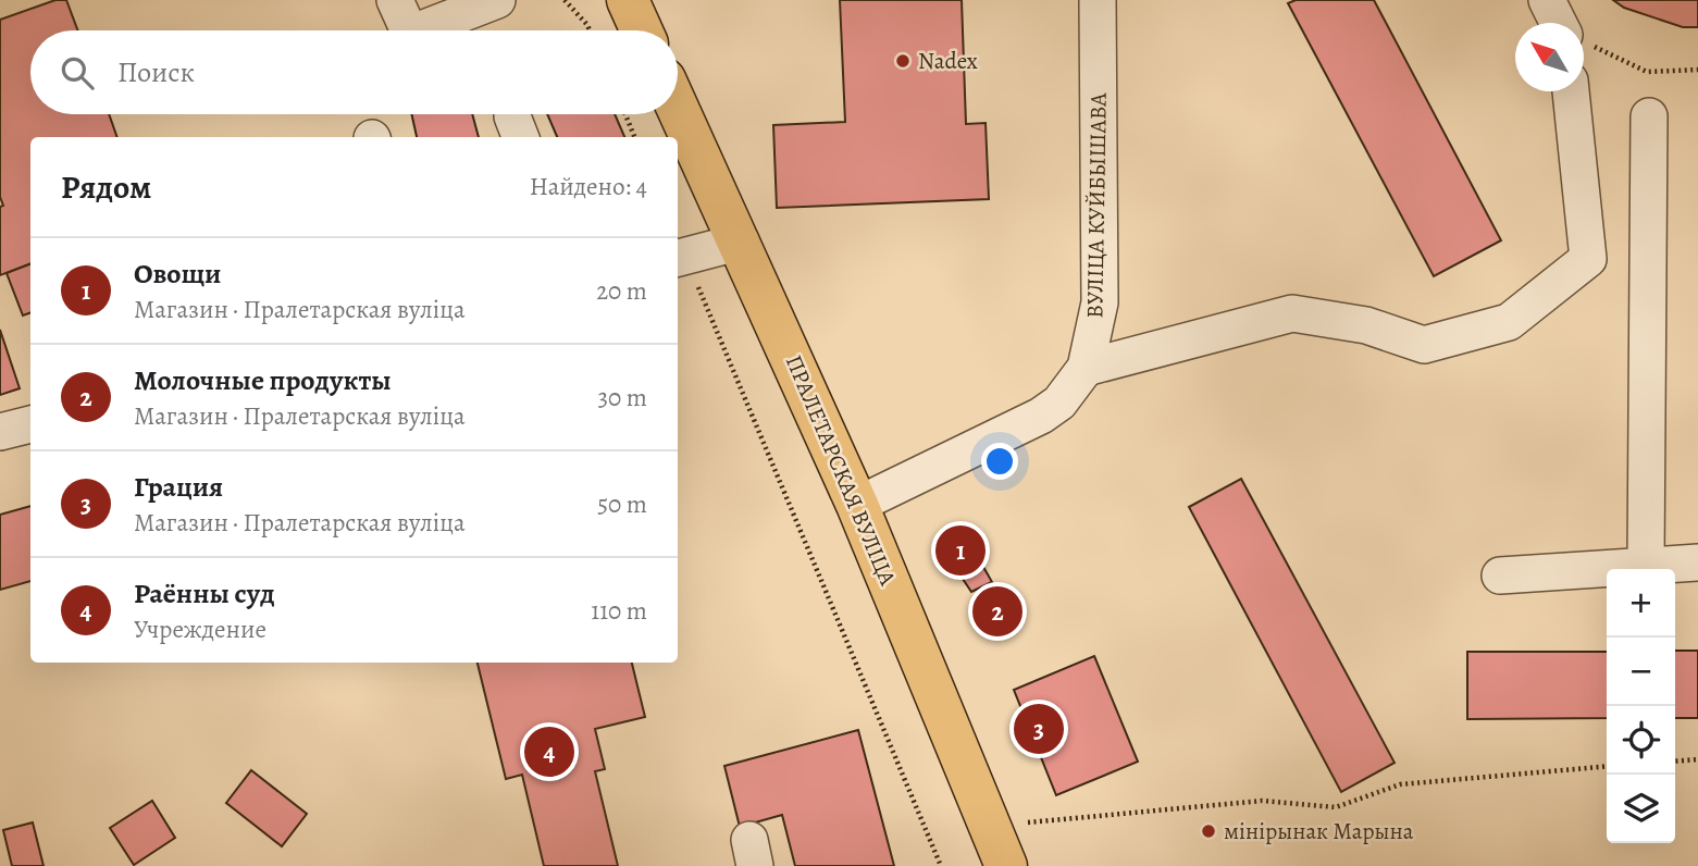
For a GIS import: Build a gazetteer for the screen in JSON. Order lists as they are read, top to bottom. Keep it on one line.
{"streets":{"main road":["ПРАЛЕТАРСКАЯ ВУЛІЦА"],"street":["ВУЛІЦА КУЙБЫШАВА"]},"crossings":[["ВУЛІЦА КУЙБЫШАВА","ПРАЛЕТАРСКАЯ ВУЛІЦА"]],"places":["Nadex","мінірынак Марына"],"north":"top left","page":{"search":"Поиск","heading":["Рядом","Найдено: 4"],"list":[{"mark":"1","name":"Овощи","note":"Магазин · Пралетарская вуліца","value":"20 m"},{"mark":"2","name":"Молочные продукты","note":"Магазин · Пралетарская вуліца","value":"30 m"},{"mark":"3","name":"Грация","note":"Магазин · Пралетарская вуліца","value":"50 m"},{"mark":"4","name":"Раённы суд","note":"Учреждение","value":"110 m"}],"pins":["1","2","3","4"],"map_buttons":["+","−"]}}
